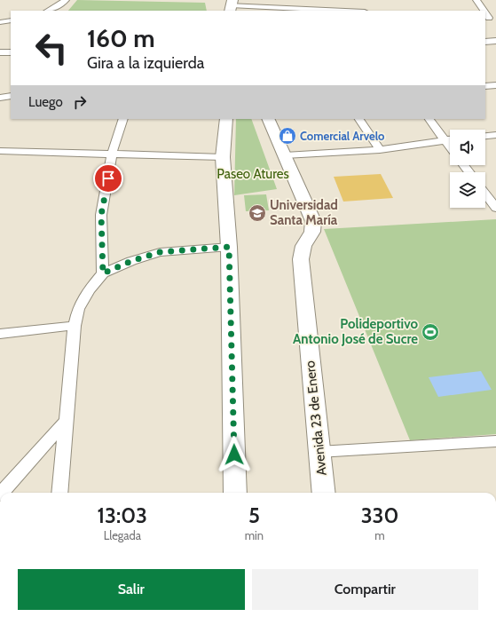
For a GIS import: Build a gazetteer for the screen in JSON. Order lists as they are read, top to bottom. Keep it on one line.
{"streets":{"main road":["Avenida 23 de Enero"]},"parks":["Paseo Atures"],"places":{"shop":["Comercial Arvelo"],"school or university":["Universidad Santa María"],"sports":["Polideportivo Antonio José de Sucre"]},"page":{"turn":["160 m","Gira a la izquierda"],"then":"Luego","eta":["13:03","Llegada","5","min","330","m"],"buttons":["Salir","Compartir"]}}
